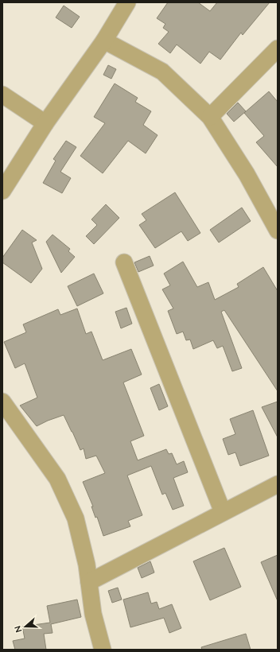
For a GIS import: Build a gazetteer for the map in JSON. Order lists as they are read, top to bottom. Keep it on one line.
{"north":"left"}
